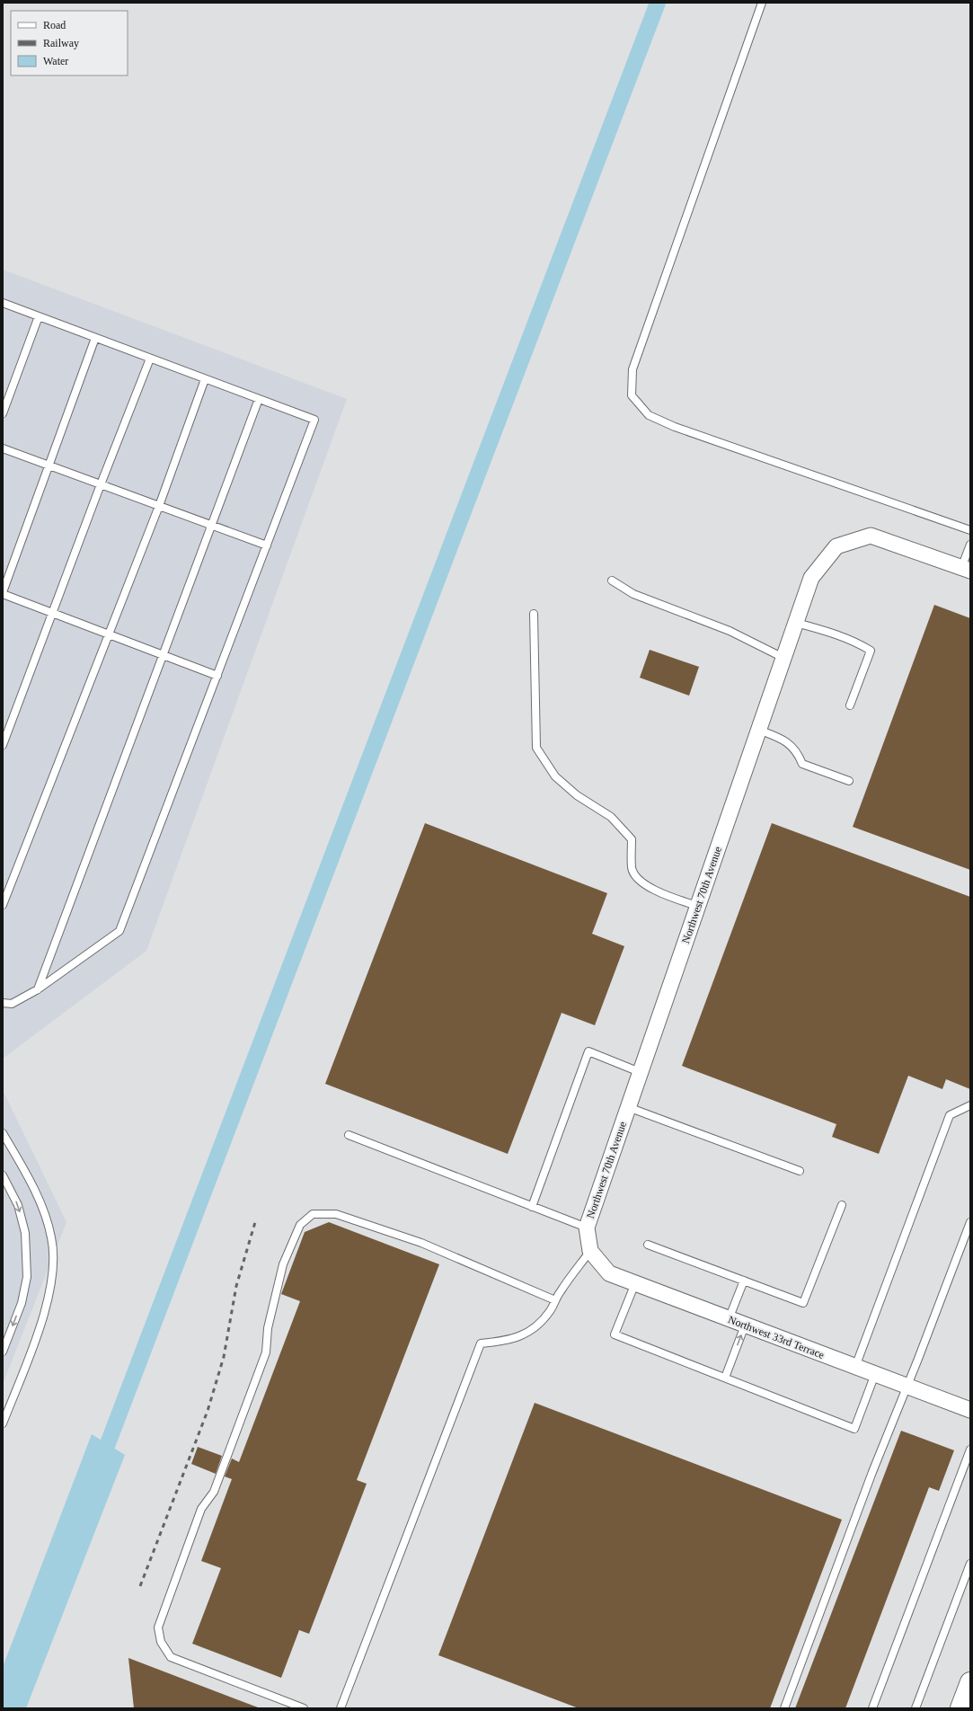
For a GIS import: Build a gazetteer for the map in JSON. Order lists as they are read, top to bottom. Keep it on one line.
{"streets":{"street":["Northwest 70th Avenue","Northwest 33rd Terrace"]},"crossings":[["Northwest 70th Avenue","Northwest 33rd Terrace"]],"legend":["Road","Railway","Water"]}
